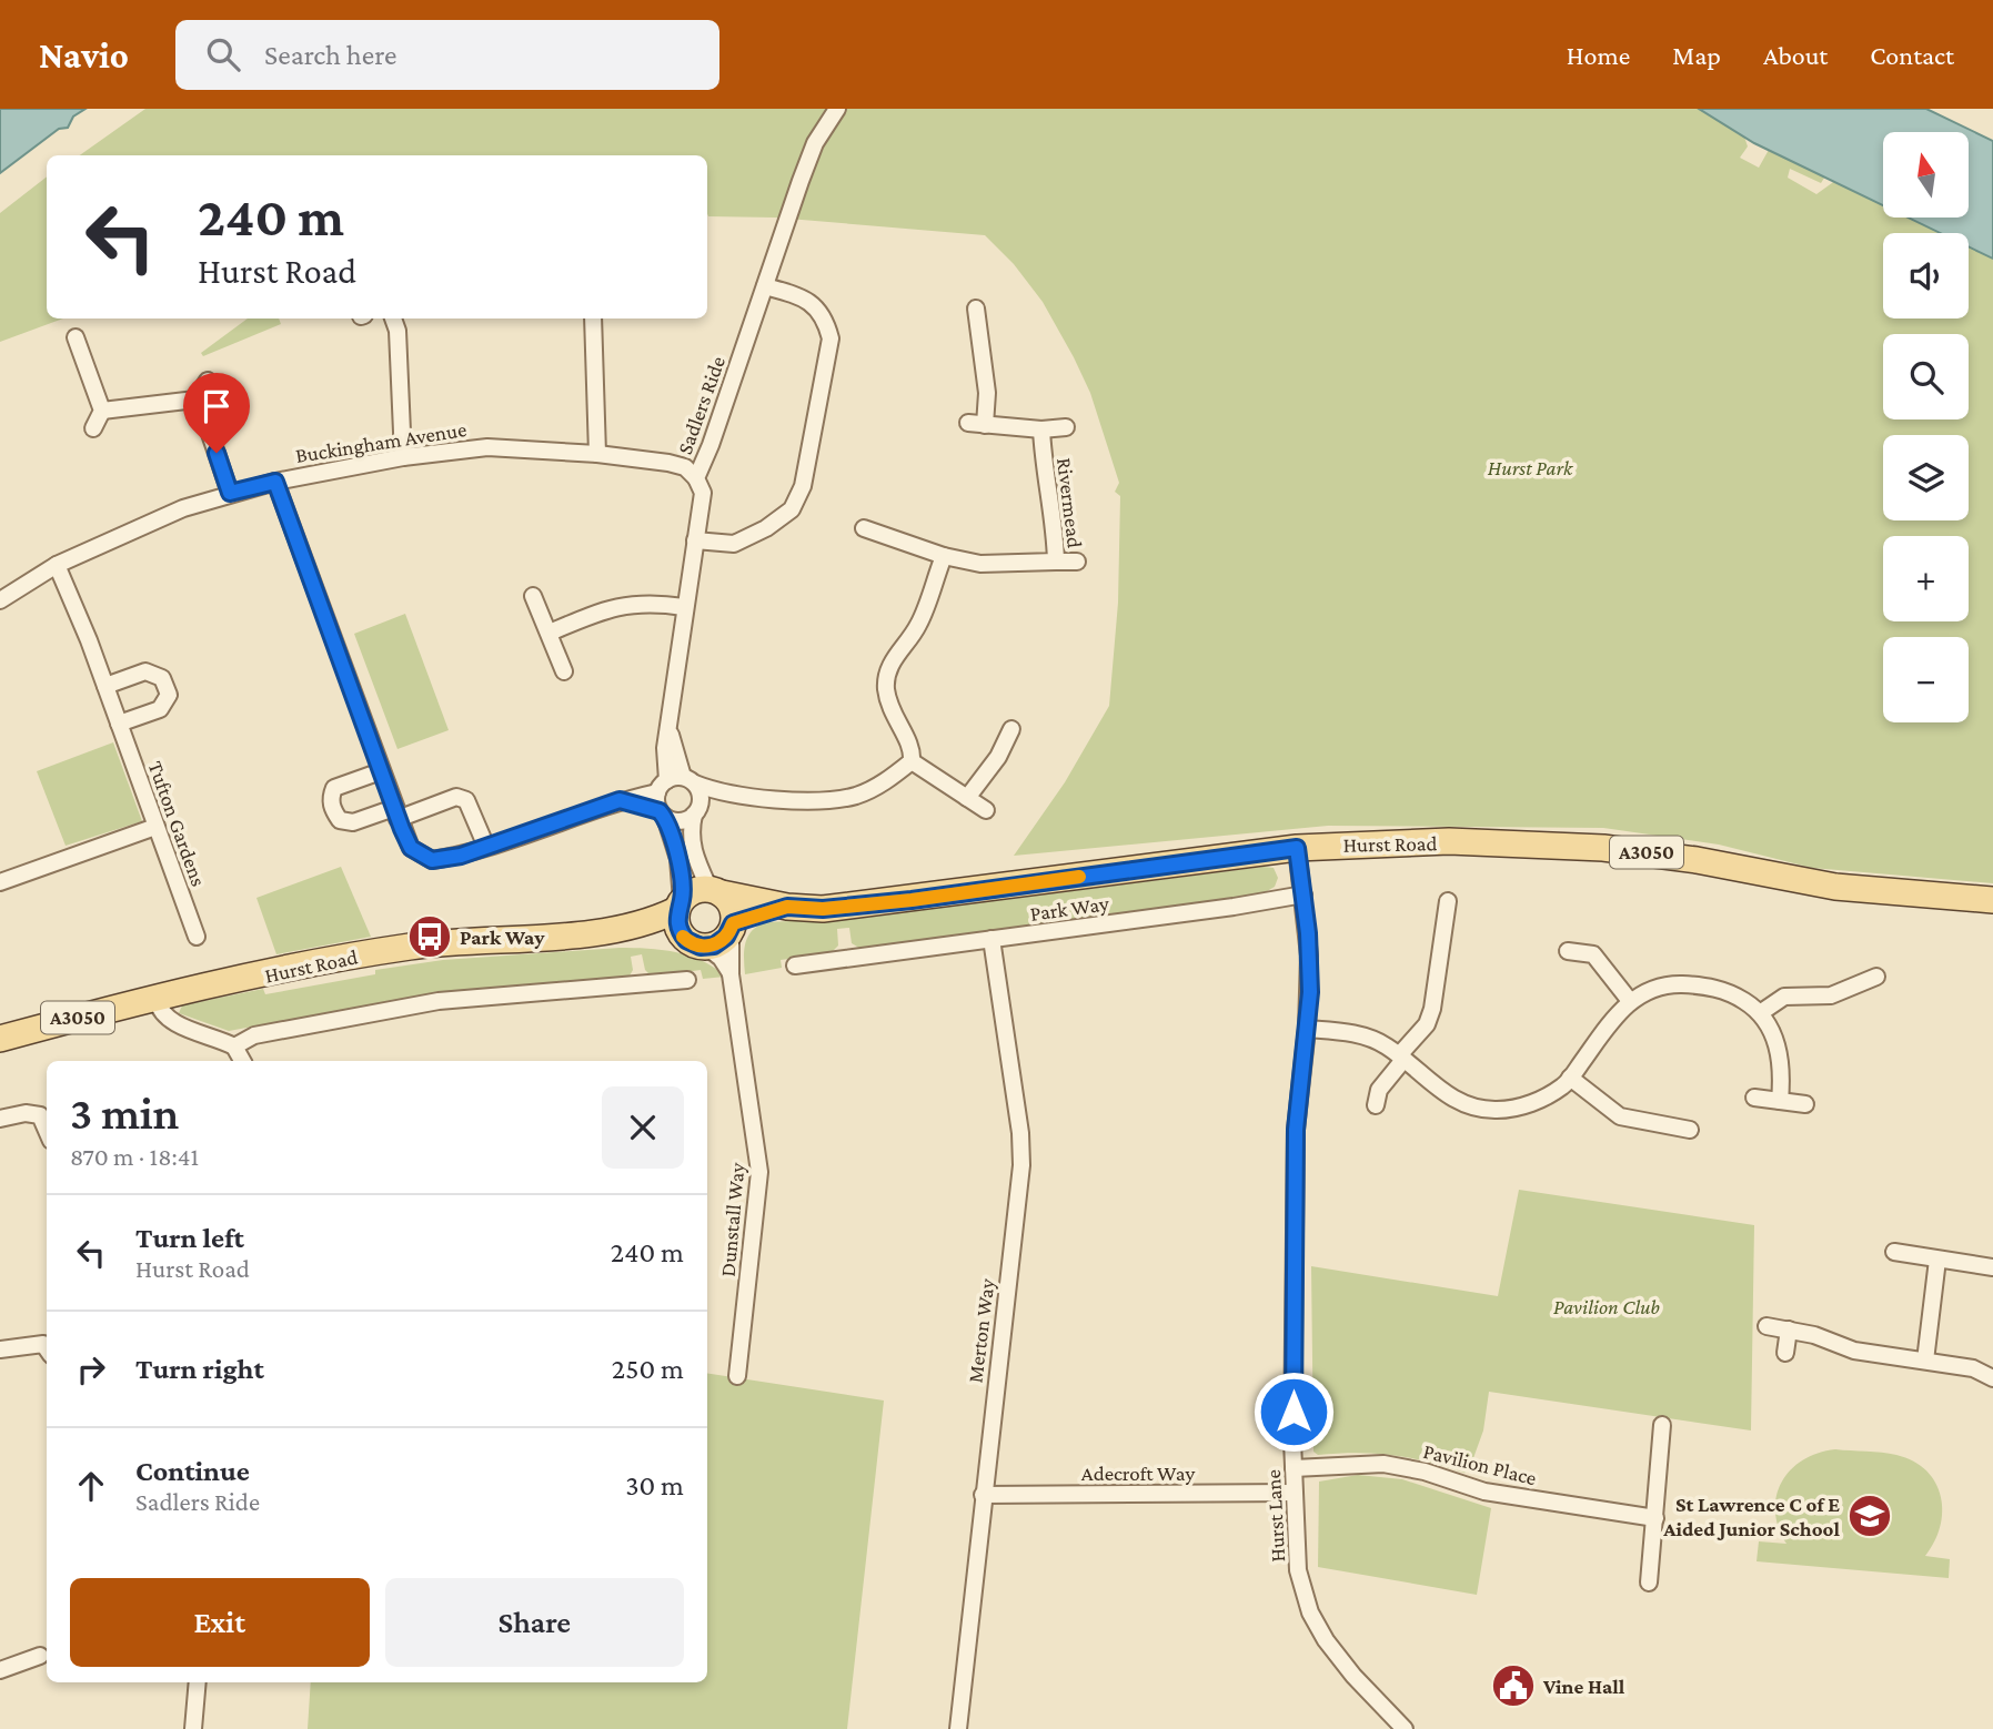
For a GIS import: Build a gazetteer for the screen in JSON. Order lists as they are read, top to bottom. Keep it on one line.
{"streets":{"main road":["Hurst Road","A3050"],"street":["Sadlers Ride","Buckingham Avenue","Rivermead","Tufton Gardens","Park Way","Dunstall Way","Merton Way","Pavilion Place","Adecroft Way","Hurst Lane"]},"crossings":[["Sadlers Ride","Buckingham Avenue"],["Buckingham Avenue","Tufton Gardens"],["Hurst Road","Dunstall Way"],["Hurst Road","Hurst Lane"],["Park Way","Merton Way"],["Park Way","Hurst Lane"],["Merton Way","Adecroft Way"],["Pavilion Place","Hurst Lane"],["Adecroft Way","Hurst Lane"]],"parks":["Hurst Park","Pavilion Club"],"places":{"bus stop":["Park Way"],"school or university":["St Lawrence C of E Aided Junior School"],"public building":["Vine Hall"]},"north":"top","page":{"header":"Navio","search":"Search here","nav":["Home","Map","About","Contact"],"map_buttons":["+","−"],"turn":["240 m","Hurst Road"],"heading":["3 min","870 m · 18:41"],"list":[{"name":"Turn left","note":"Hurst Road","value":"240 m"},{"name":"Turn right","value":"250 m"},{"name":"Continue","note":"Sadlers Ride","value":"30 m"}],"buttons":["Exit","Share"]}}
